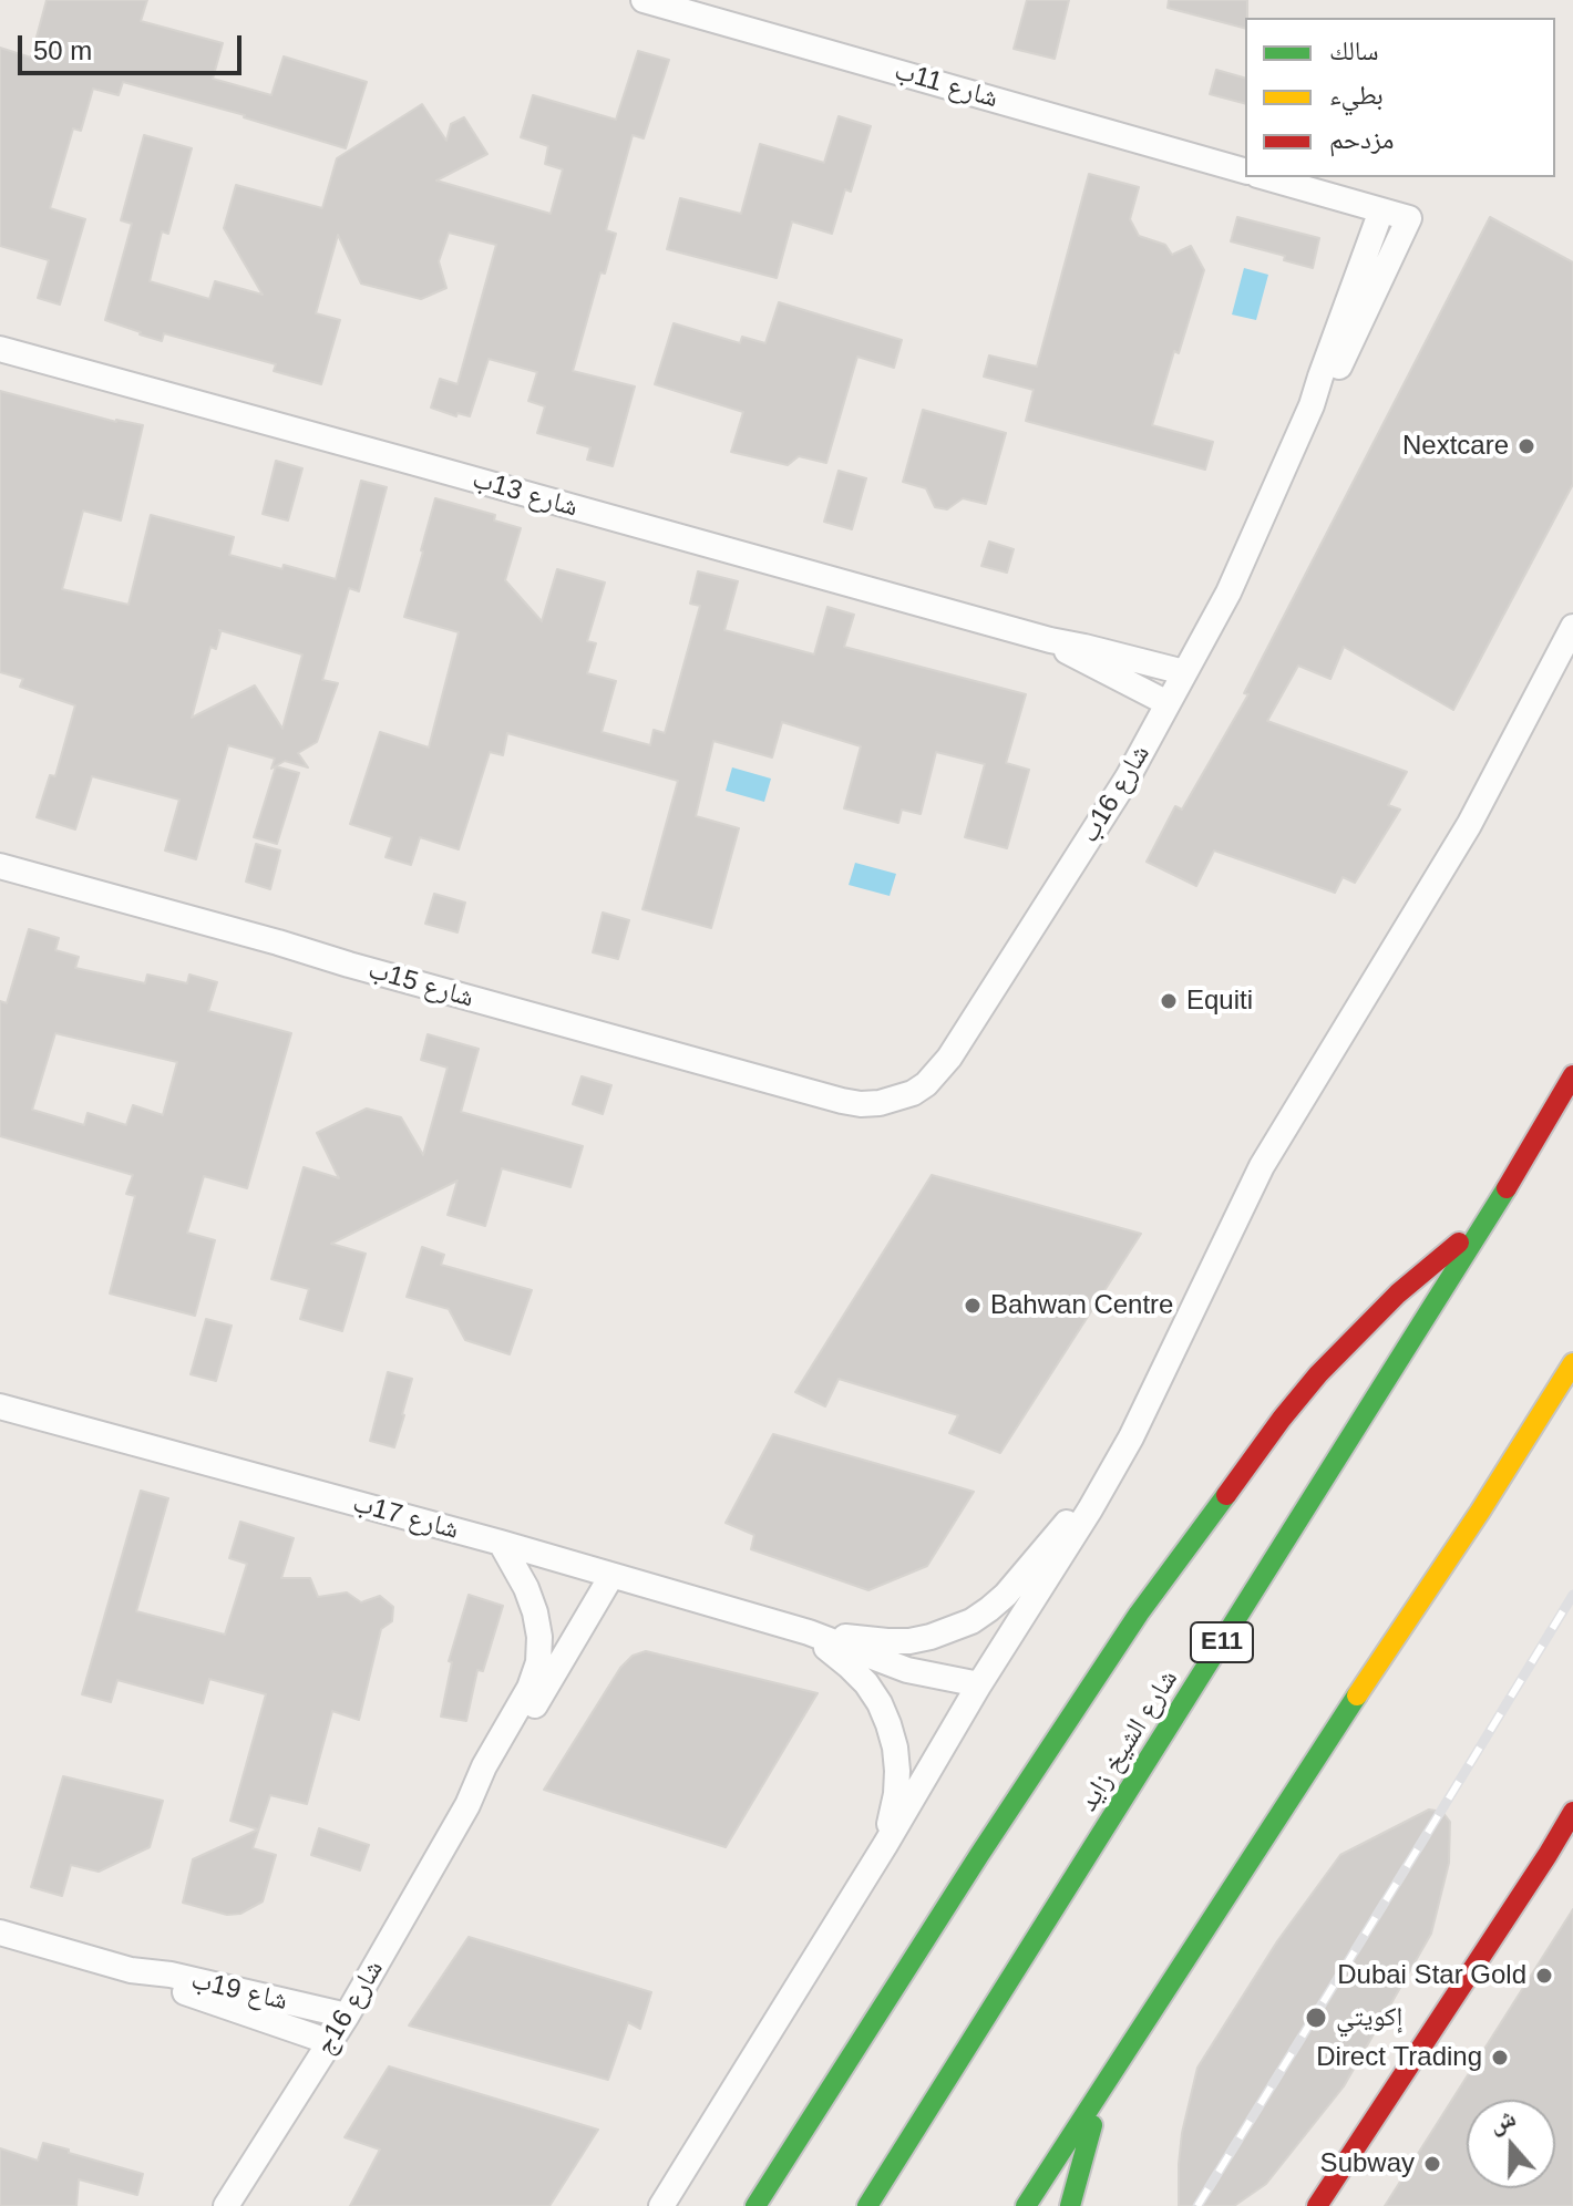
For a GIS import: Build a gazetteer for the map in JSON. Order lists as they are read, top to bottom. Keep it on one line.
{"streets":{"main road":["E11","شارع الشيخ زايد"],"street":["شارع 11ب","شارع 13ب","شارع 16ب","شارع 15ب","شارع 17ب","شاع 19ب","شارع 16ج"]},"crossings":[["شارع 13ب","شارع 16ب"],["شارع 16ب","شارع 15ب"],["شارع 17ب","شارع 16ج"],["شاع 19ب","شارع 16ج"]],"places":["Nextcare","Equiti","Bahwan Centre","Dubai Star Gold","إكويتي","Direct Trading","Subway"],"legend":["سالك","بطيء","مزدحم"],"scale_bar":"50 m","north":"top"}
